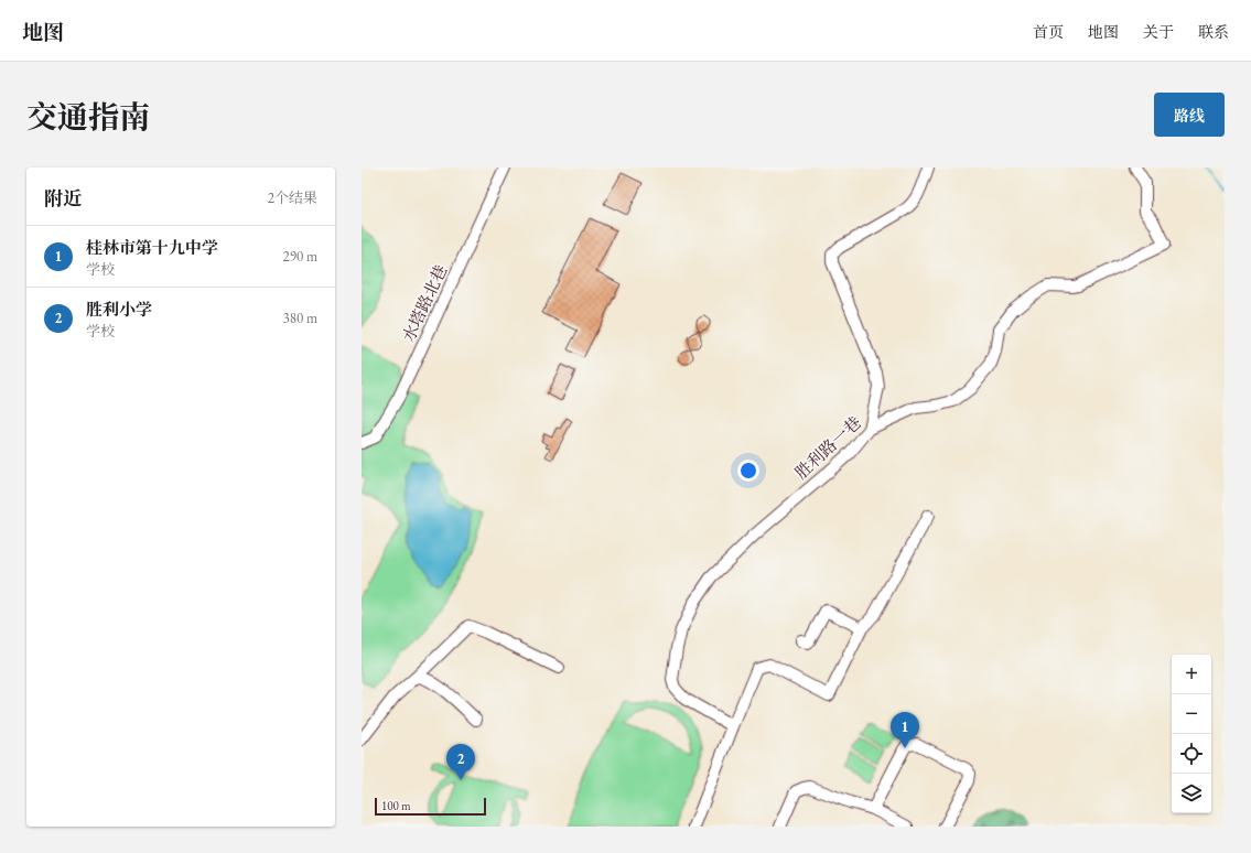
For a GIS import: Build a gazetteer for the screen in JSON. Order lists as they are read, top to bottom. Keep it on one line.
{"streets":{"street":["水塔路北巷","胜利路一巷"]},"scale_bar":"100 m","page":{"header":"地图","nav":["首页","地图","关于","联系"],"title":"交通指南","buttons":"路线","heading":["附近","2个结果"],"list":[{"mark":"1","name":"桂林市第十九中学","note":"学校","value":"290 m"},{"mark":"2","name":"胜利小学","note":"学校","value":"380 m"}],"map_buttons":["+","−"],"pins":["1","2"],"scale":"100 m"}}
